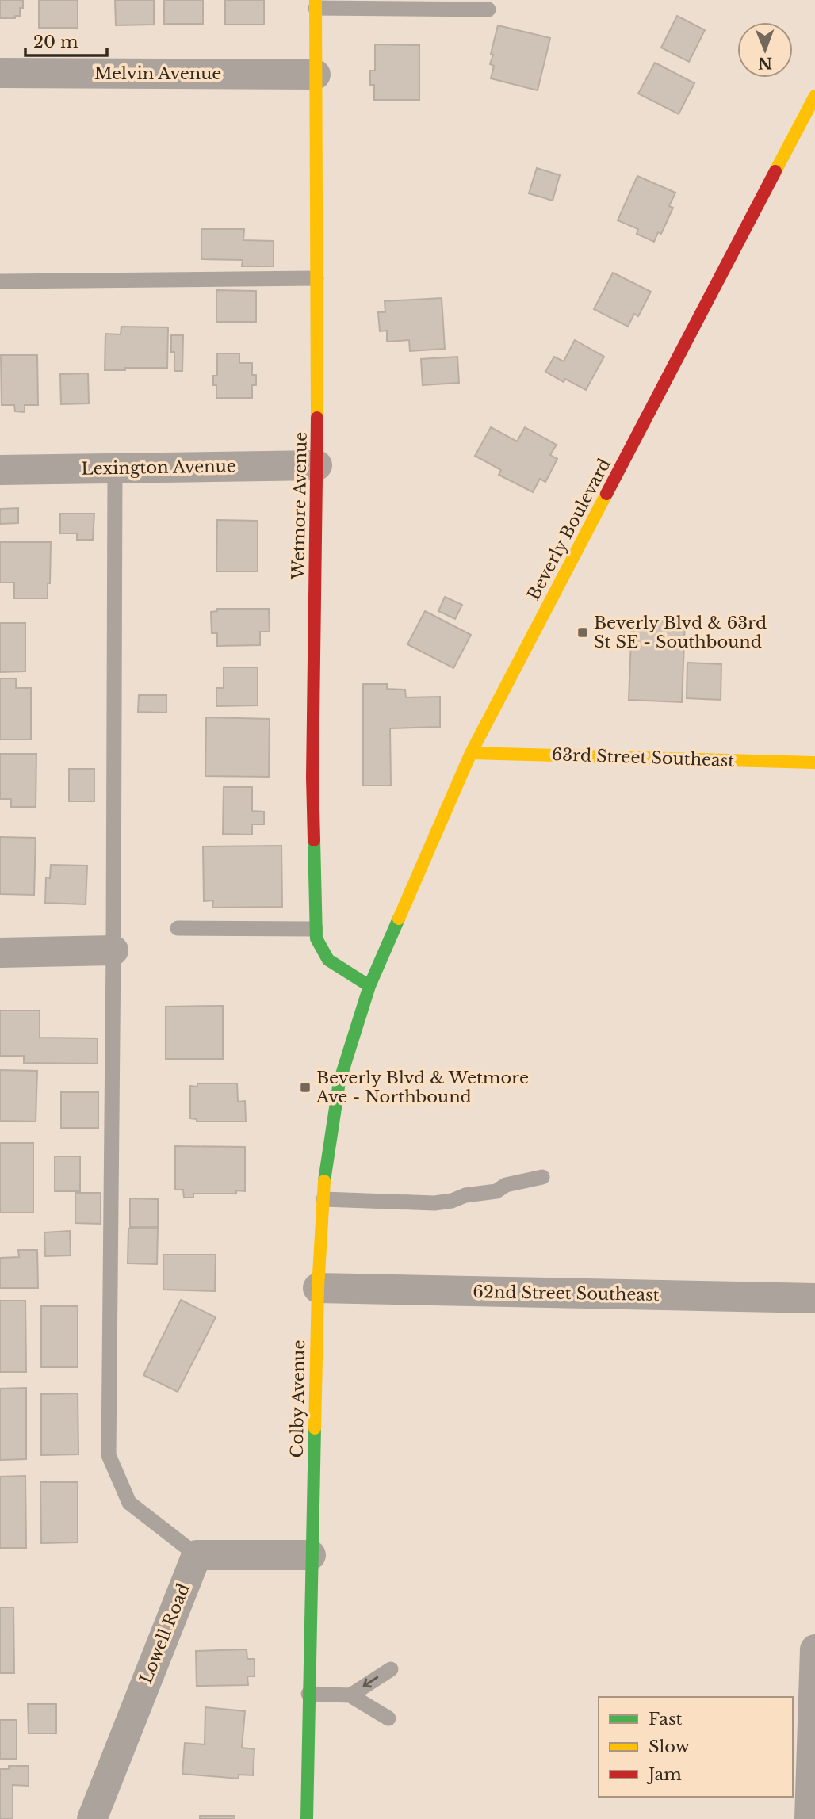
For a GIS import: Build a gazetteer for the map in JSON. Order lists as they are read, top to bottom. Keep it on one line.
{"streets":{"main road":["Wetmore Avenue","Beverly Boulevard","63rd Street Southeast","Colby Avenue"],"street":["Melvin Avenue","Lexington Avenue","62nd Street Southeast","Lowell Road"]},"crossings":[["Melvin Avenue","Wetmore Avenue"],["Lexington Avenue","Wetmore Avenue"],["Wetmore Avenue","Beverly Boulevard"],["Wetmore Avenue","Colby Avenue"],["Beverly Boulevard","63rd Street Southeast"],["Beverly Boulevard","Colby Avenue"],["62nd Street Southeast","Colby Avenue"]],"places":{"transit":["Beverly Blvd & 63rd St SE - Southbound","Beverly Blvd & Wetmore Ave - Northbound"]},"legend":["Fast","Slow","Jam"],"scale_bar":"20 m","north":"bottom"}
